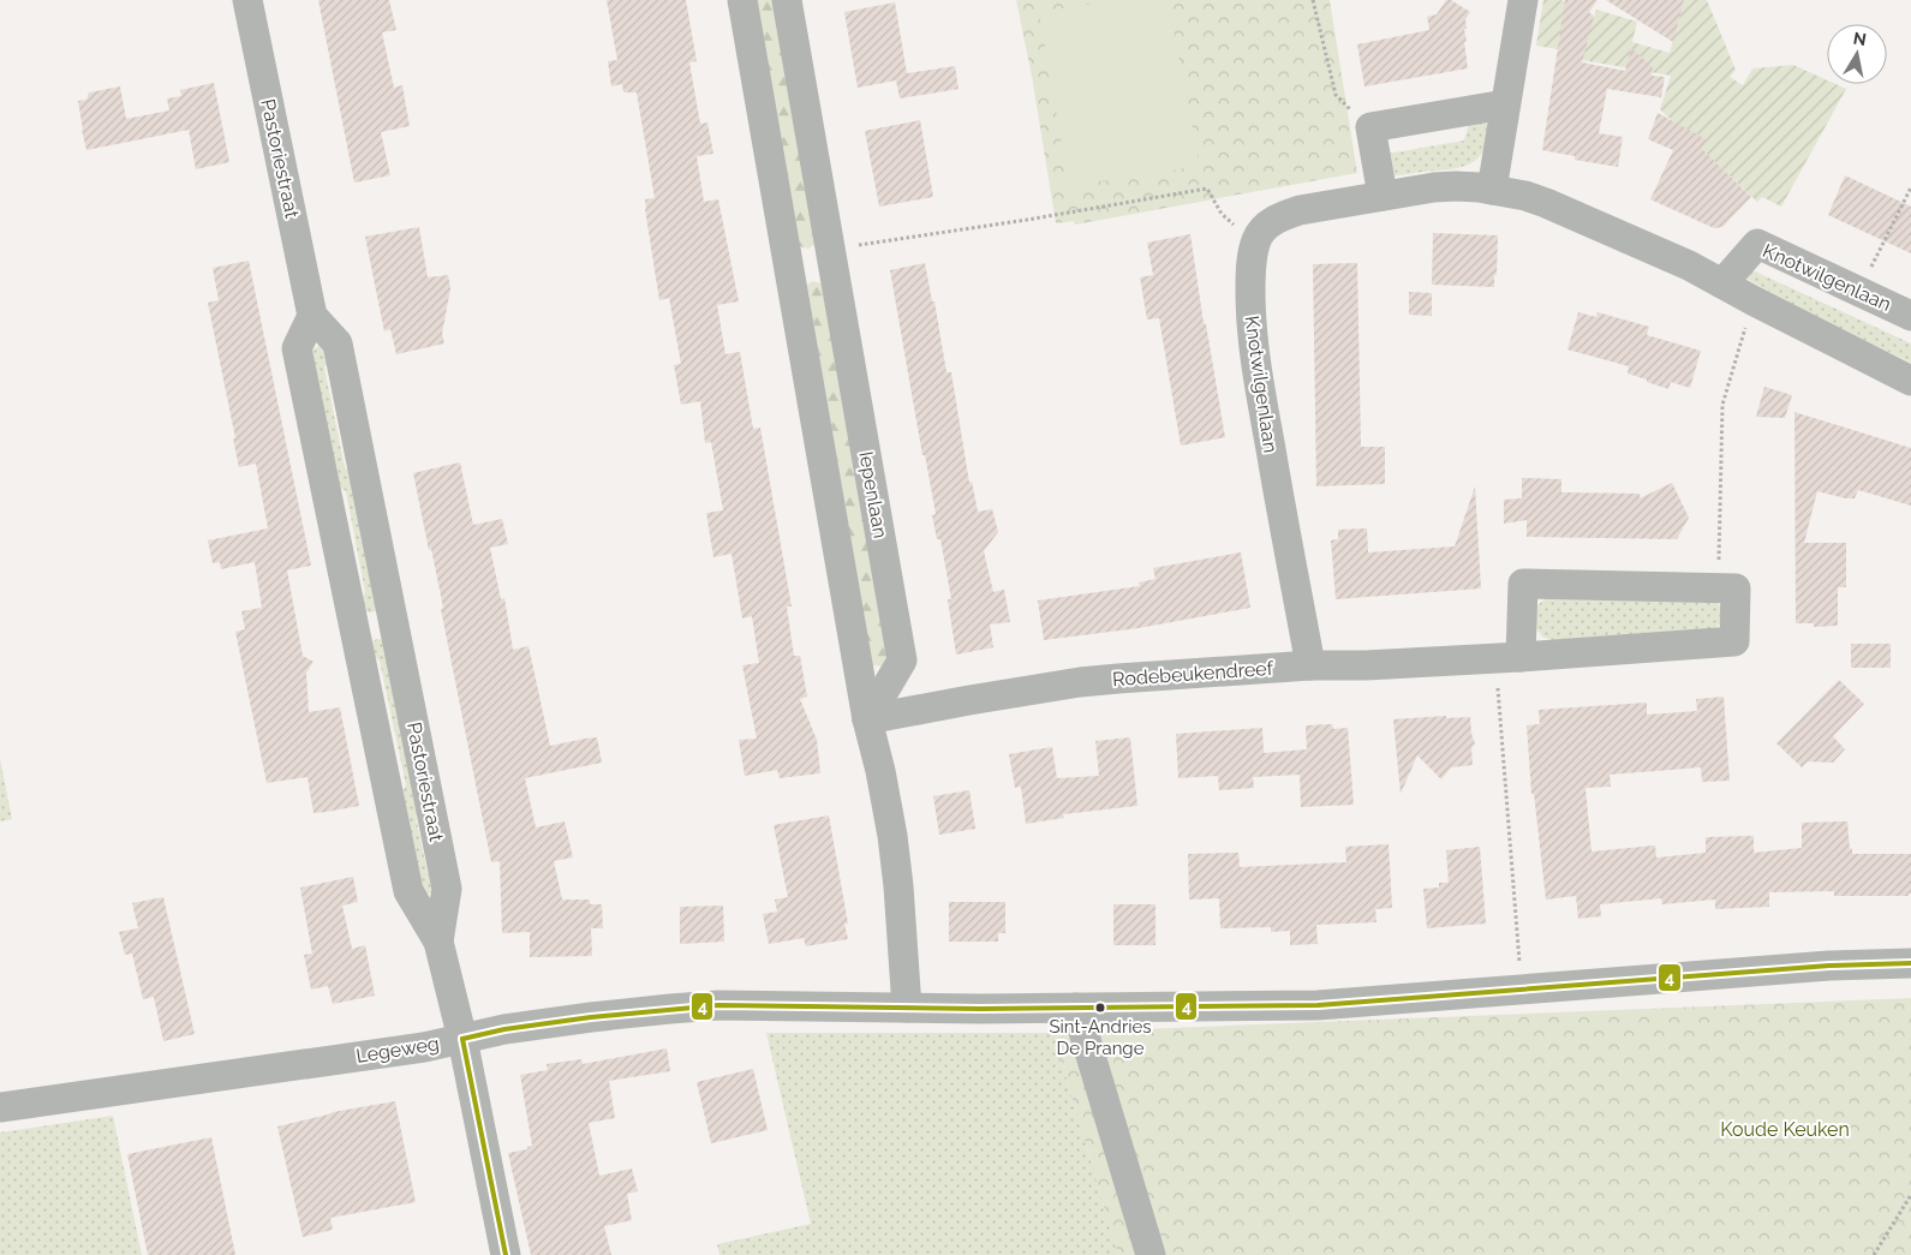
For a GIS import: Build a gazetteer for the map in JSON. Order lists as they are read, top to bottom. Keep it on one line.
{"streets":{"street":["Pastoriestraat","Knotwilgenlaan","Iepenlaan","Rodebeukendreef","Legeweg"]},"crossings":[["Pastoriestraat","Legeweg"],["Knotwilgenlaan","Rodebeukendreef"],["Iepenlaan","Rodebeukendreef"]],"parks":["Koude Keuken"],"places":["Sint-Andries De Prange"],"lines":["transit line 4"],"north":"top"}
